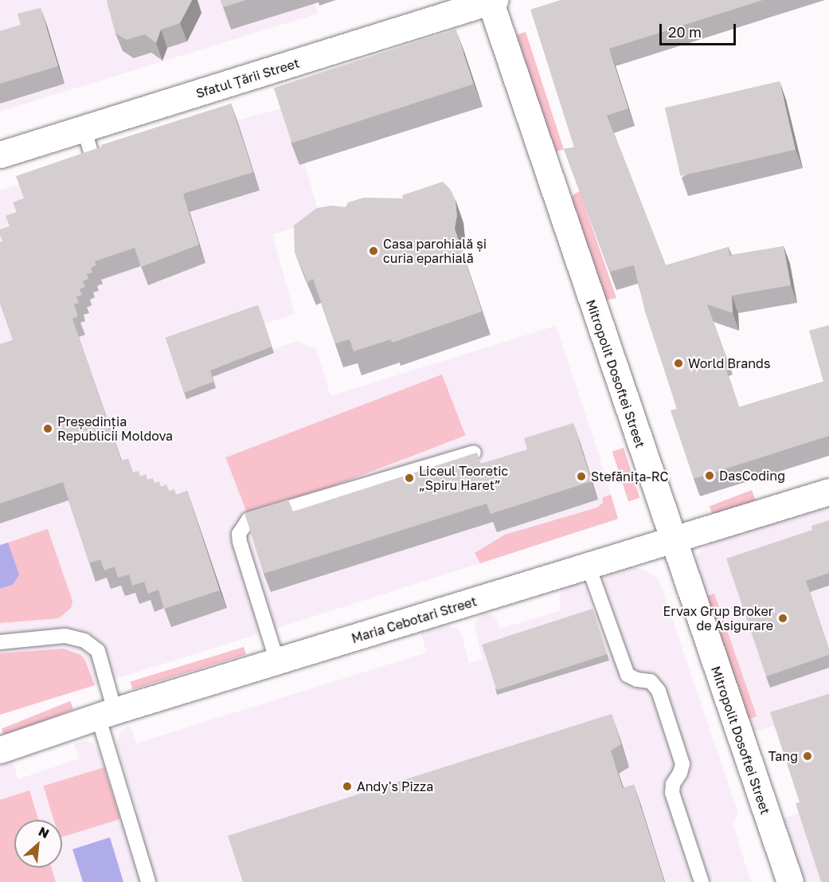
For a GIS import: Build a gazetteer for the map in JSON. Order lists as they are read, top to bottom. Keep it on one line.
{"streets":{"street":["Sfatul Țării Street","Mitropolit Dosoftei Street","Maria Cebotari Street"]},"crossings":[["Sfatul Țării Street","Mitropolit Dosoftei Street"],["Mitropolit Dosoftei Street","Maria Cebotari Street"]],"places":["Casa parohială și curia eparhială","World Brands","Președinția Republicii Moldova","DasCoding","Stefănița-RC","Liceul Teoretic „Spiru Haret”","Ervax Grup Broker de Asigurare","Tang","Andy's Pizza"],"scale_bar":"20 m","north":"top right"}
